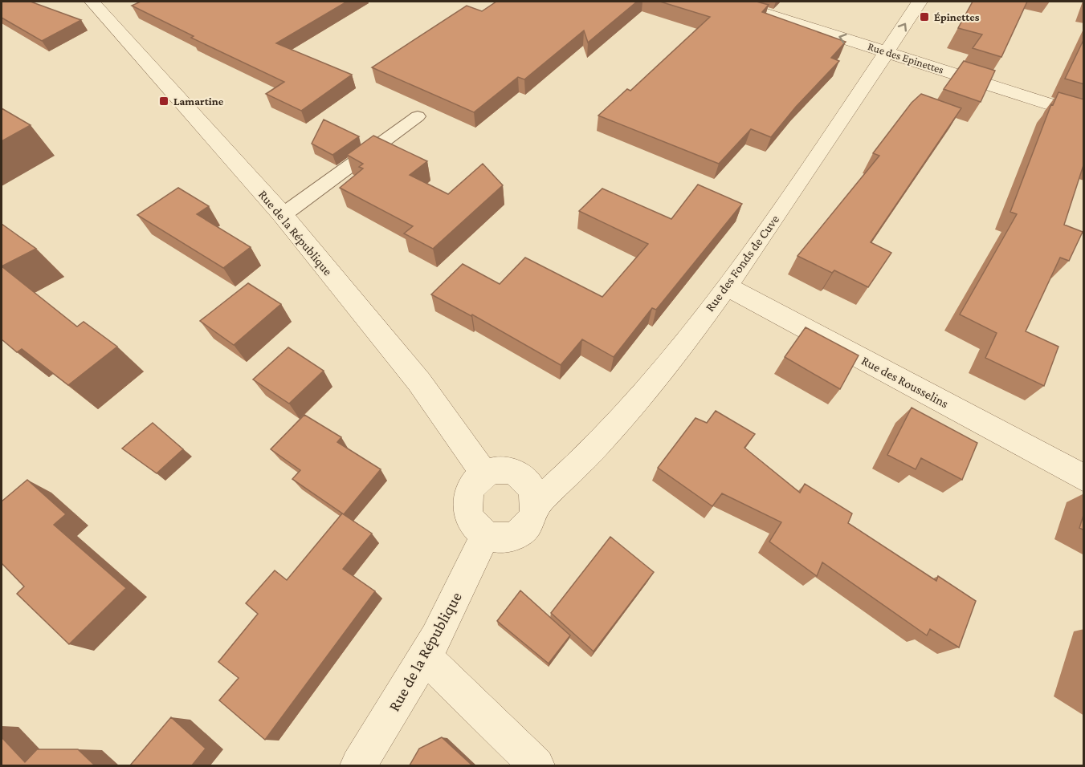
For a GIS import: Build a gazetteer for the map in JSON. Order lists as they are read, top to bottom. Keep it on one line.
{"streets":{"street":["Rue des Epinettes","Rue de la République","Rue des Fonds de Cuve","Rue des Rousselins"]},"crossings":[["Rue des Epinettes","Rue des Fonds de Cuve"],["Rue de la République","Rue des Fonds de Cuve"],["Rue des Fonds de Cuve","Rue des Rousselins"]],"one_way":["Rue des Epinettes"],"places":{"transit":["Épinettes","Lamartine"]}}
